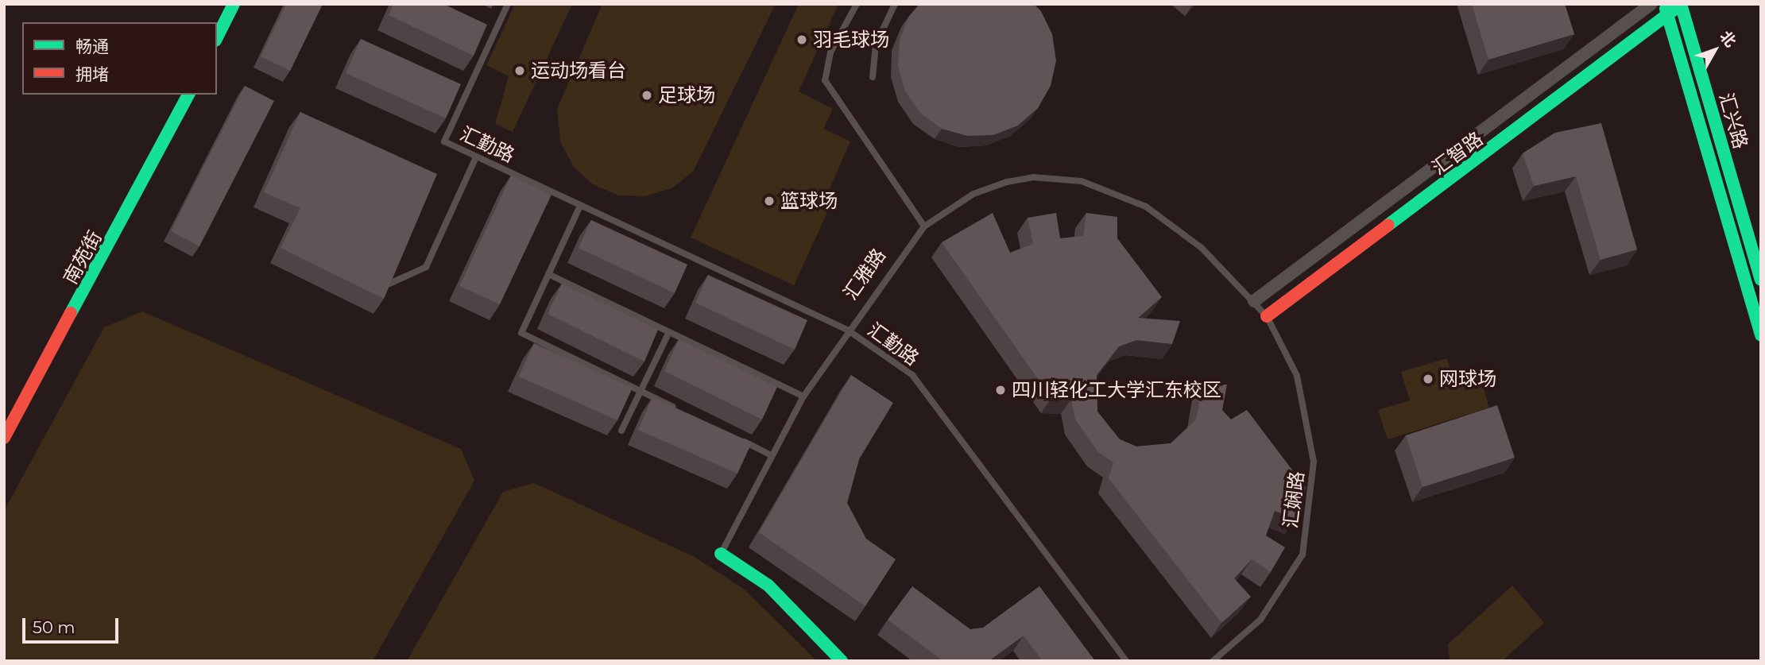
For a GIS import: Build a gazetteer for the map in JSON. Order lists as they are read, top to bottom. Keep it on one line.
{"streets":{"main road":["汇兴路","汇智路","南苑街","汇雅路"],"lane":["汇勤路","汇娴路"]},"crossings":[["汇兴路","汇智路"],["汇勤路","汇雅路"],["汇智路","汇雅路"],["汇智路","汇娴路"],["汇雅路","汇娴路"]],"places":["羽毛球场","运动场看台","足球场","篮球场","网球场","四川轻化工大学汇东校区"],"legend":["畅通","拥堵"],"scale_bar":"50 m","north":"top right"}
